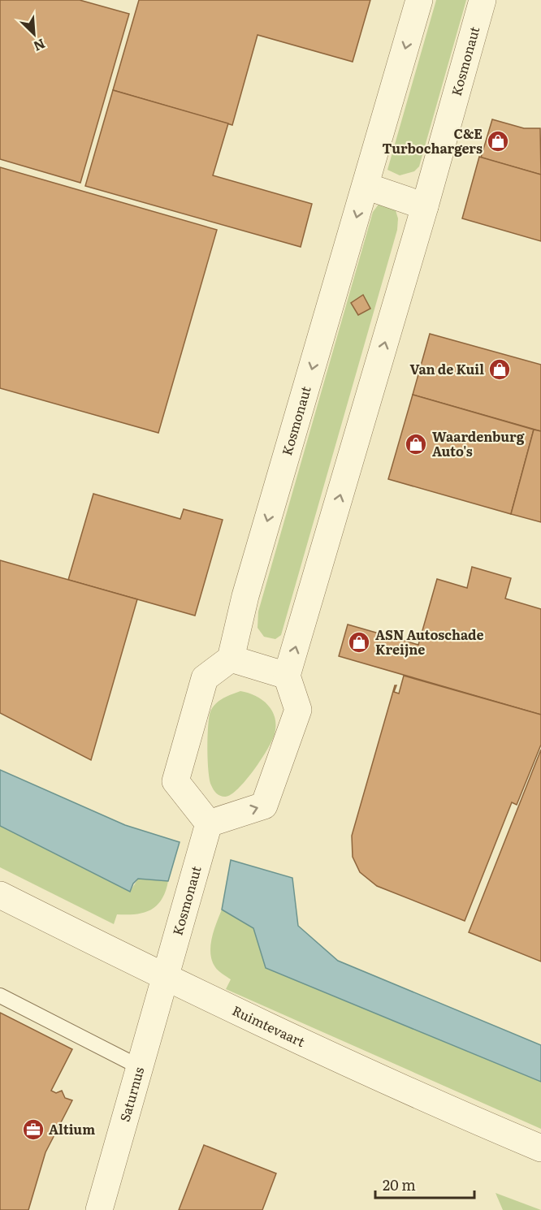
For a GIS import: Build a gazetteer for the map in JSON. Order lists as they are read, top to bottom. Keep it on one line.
{"streets":{"street":["Kosmonaut","Ruimtevaart","Saturnus"]},"crossings":[["Kosmonaut","Ruimtevaart"],["Kosmonaut","Saturnus"],["Ruimtevaart","Saturnus"]],"places":{"shop":["C&E Turbochargers","Van de Kuil","Waardenburg Auto's","ASN Autoschade Kreijne"],"office":["Altium"]},"scale_bar":"20 m","north":"bottom right"}
